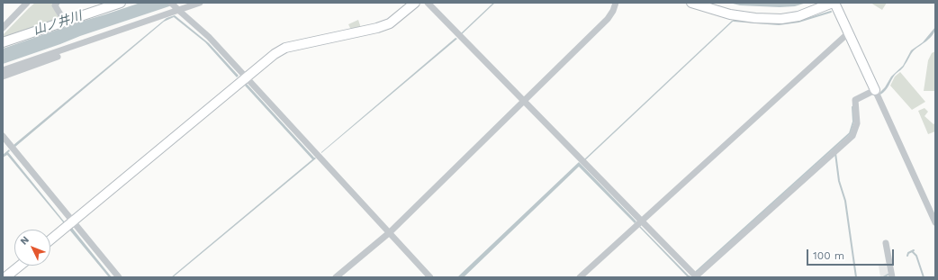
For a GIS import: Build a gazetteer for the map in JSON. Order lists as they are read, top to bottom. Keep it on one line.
{"water":["山ノ井川"],"scale_bar":"100 m","north":"top left"}
